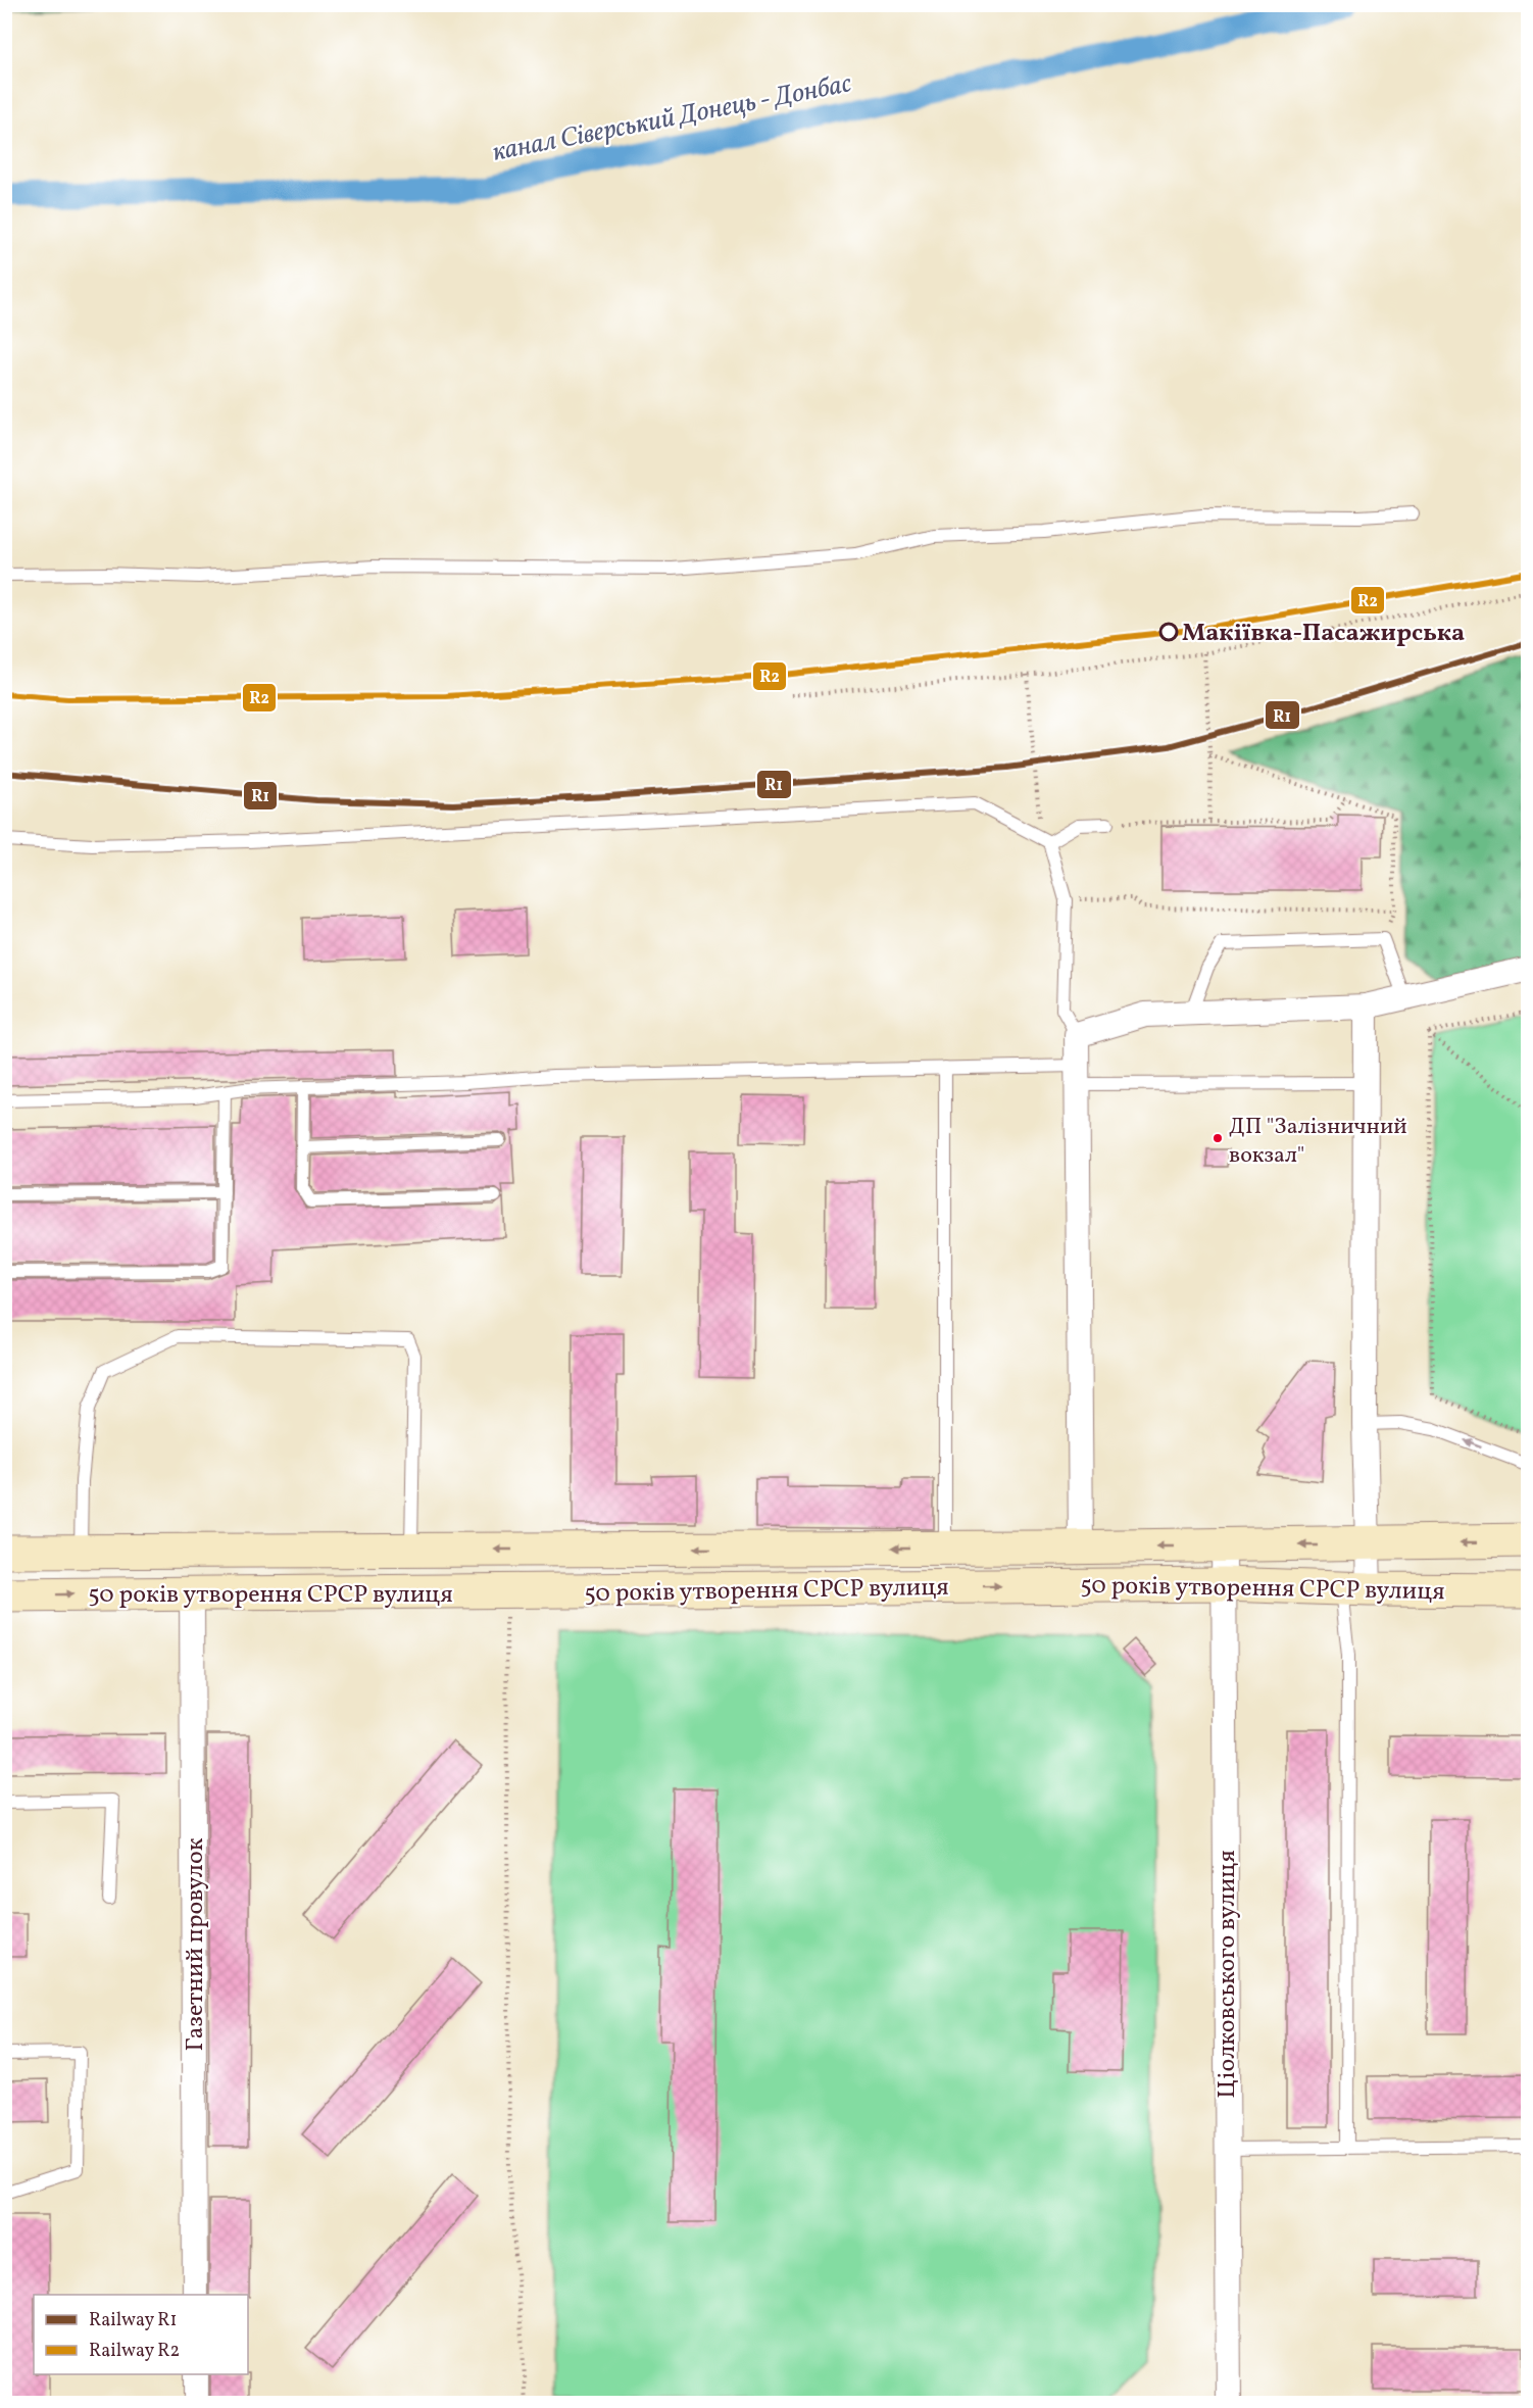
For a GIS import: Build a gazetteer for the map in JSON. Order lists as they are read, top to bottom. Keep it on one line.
{"streets":{"main road":["50 років утворення СРСР вулиця"],"street":["Газетний провулок","Ціолковського вулиця"]},"crossings":[["50 років утворення СРСР вулиця","Газетний провулок"],["50 років утворення СРСР вулиця","Ціолковського вулиця"]],"water":["канал Сіверський Донець - Донбас"],"places":["Макіївка-Пасажирська","ДП \"Залізничний вокзал\""],"lines":["rail line R2","rail line R1"],"legend":["Railway R1","Railway R2"]}
